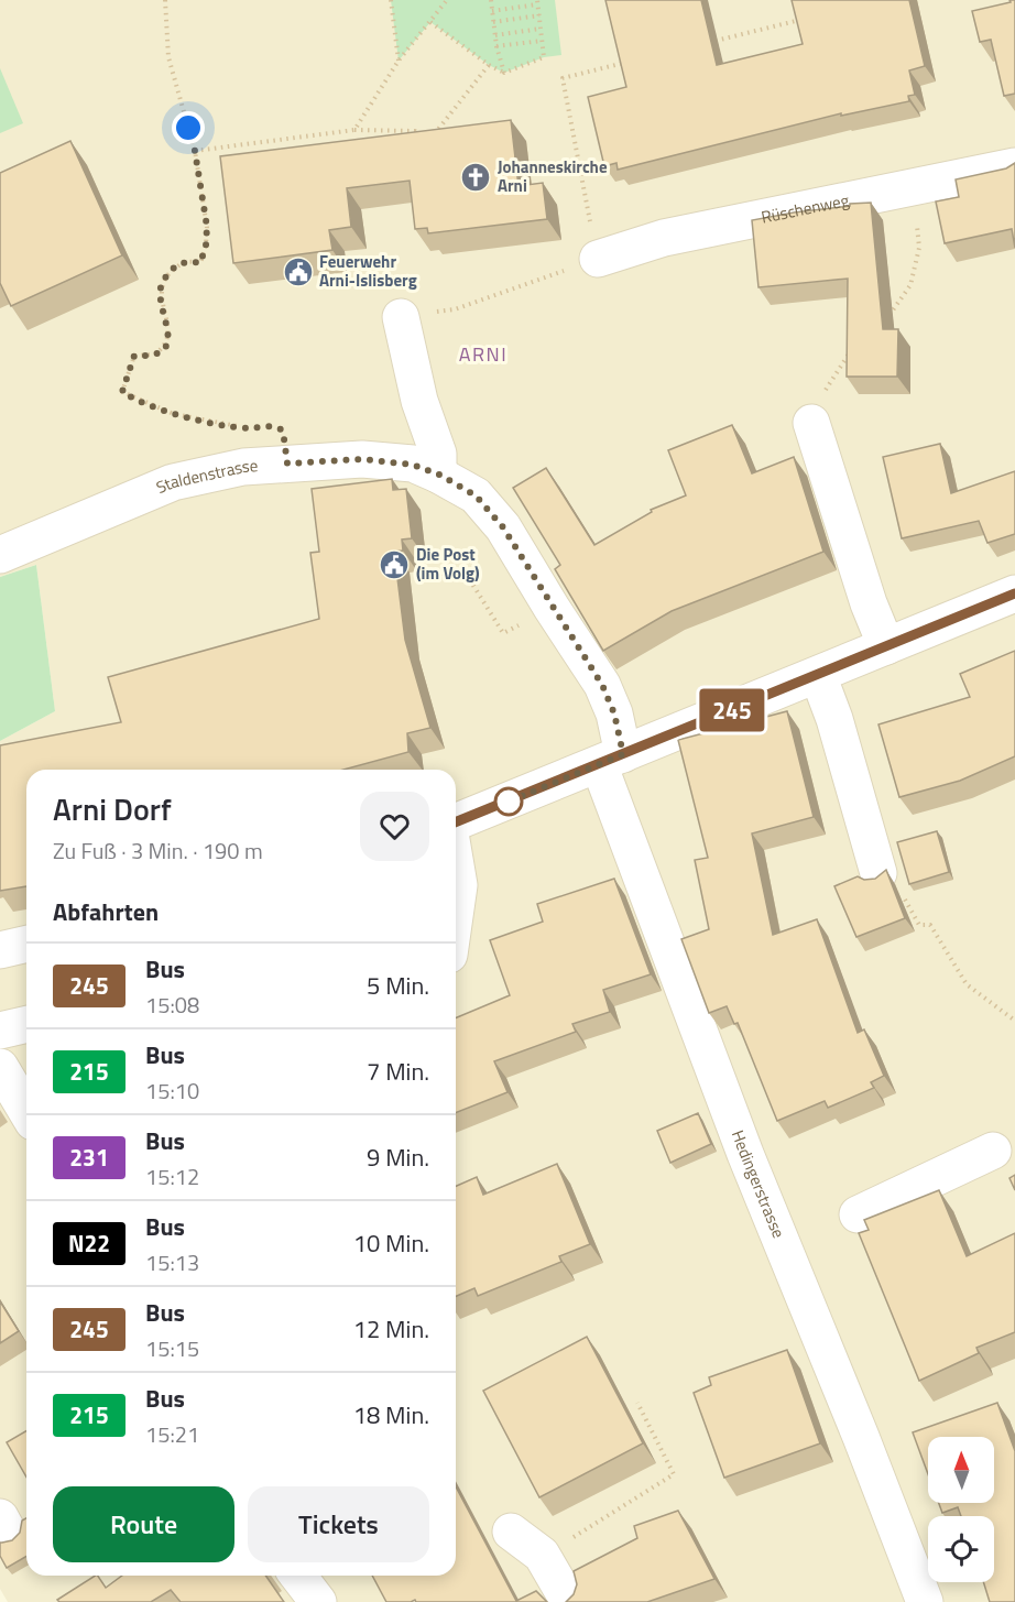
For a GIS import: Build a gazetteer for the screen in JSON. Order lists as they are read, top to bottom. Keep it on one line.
{"streets":{"street":["Rüschenweg","Staldenstrasse","Hedingerstrasse"]},"crossings":[["Staldenstrasse","Hedingerstrasse"]],"districts":["ARNI"],"places":{"church":["Johanneskirche Arni"],"public building":["Feuerwehr Arni-Islisberg","Die Post (im Volg)"]},"lines":["bus line 245"],"north":"top","page":{"on_map":"245","heading":[["Arni Dorf","Zu Fuß · 3 Min. · 190 m"],"Abfahrten"],"list":[{"mark":"245","name":"Bus","note":"15:08","value":"5 Min."},{"mark":"215","name":"Bus","note":"15:10","value":"7 Min."},{"mark":"231","name":"Bus","note":"15:12","value":"9 Min."},{"mark":"N22","name":"Bus","note":"15:13","value":"10 Min."},{"mark":"245","name":"Bus","note":"15:15","value":"12 Min."},{"mark":"215","name":"Bus","note":"15:21","value":"18 Min."}],"buttons":["Route","Tickets"]}}
